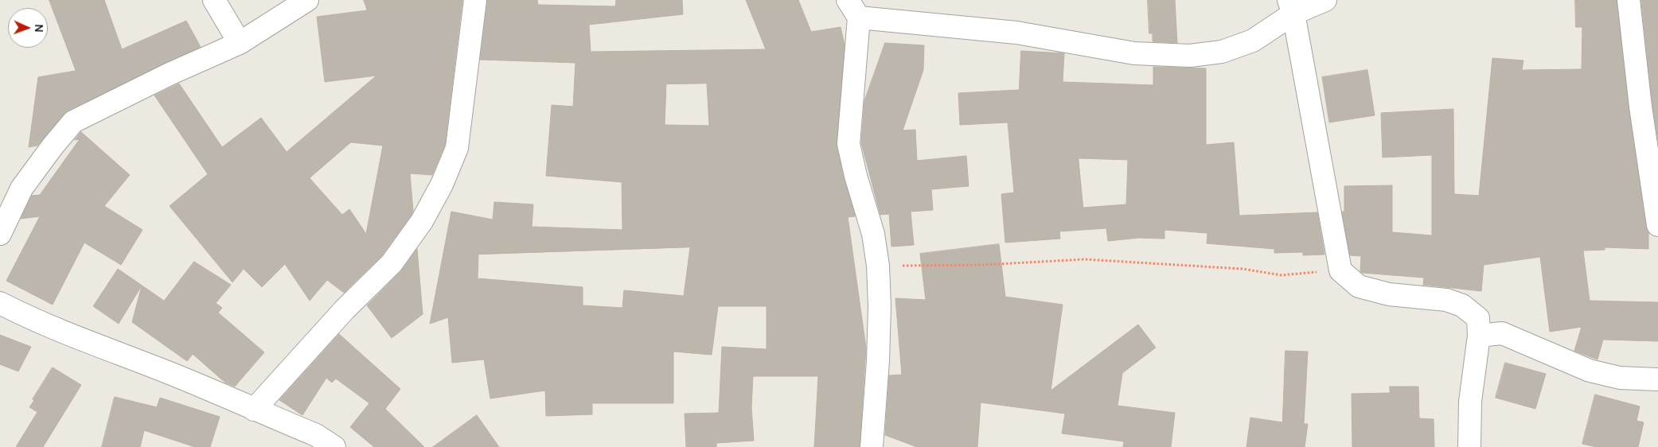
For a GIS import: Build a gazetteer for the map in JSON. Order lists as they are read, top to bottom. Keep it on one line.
{"north":"right"}
